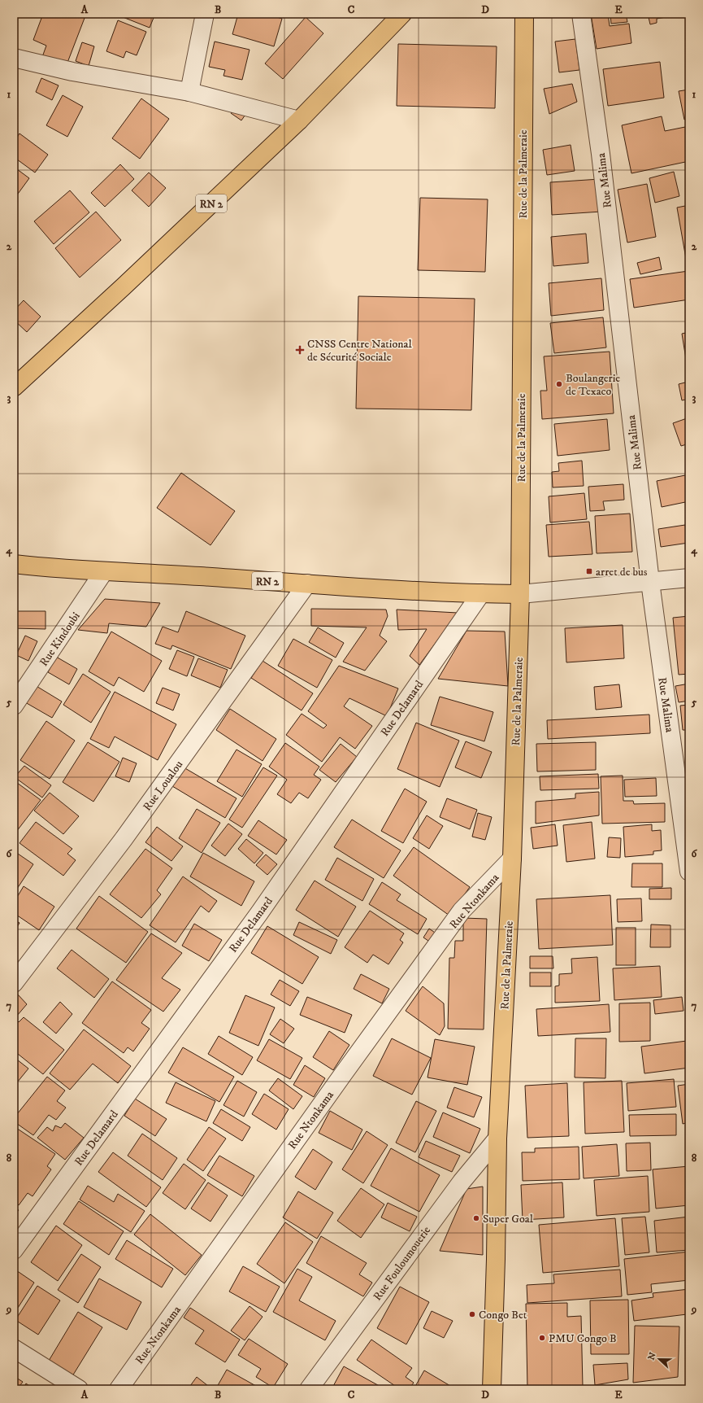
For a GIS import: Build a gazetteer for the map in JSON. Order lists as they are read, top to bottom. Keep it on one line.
{"streets":{"main road":["Rue de la Palmeraie","RN 2"],"street":["Rue Malima","Rue Kindoubi","Rue Delamard","Rue Loualou","Rue Ntonkama","Rue Fouloumouerie"]},"crossings":[["Rue de la Palmeraie","RN 2"],["Rue de la Palmeraie","Rue Ntonkama"],["Rue de la Palmeraie","Rue Fouloumouerie"],["RN 2","Rue Kindoubi"],["RN 2","Rue Delamard"],["RN 2","Rue Loualou"]],"places":{"health":["CNSS Centre National de Sécurité Sociale"],"other":["Boulangerie de Texaco","Super Goal","Congo Bet","PMU Congo B"],"transit":["arret de bus"]},"north":"left","grid":{"columns":["A","B","C","D","E"],"rows":["1","2","3","4","5","6","7","8","9"]}}
